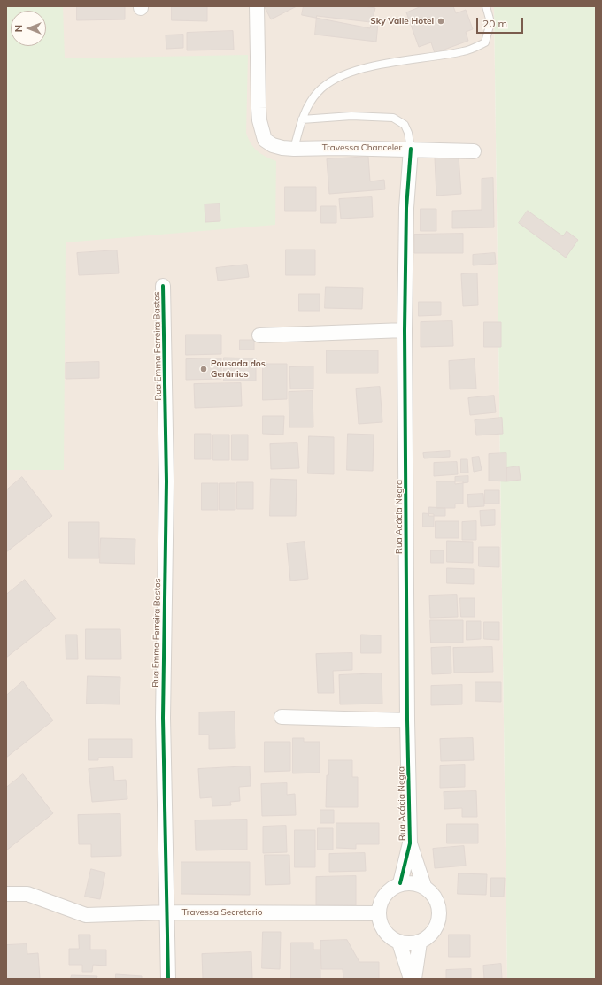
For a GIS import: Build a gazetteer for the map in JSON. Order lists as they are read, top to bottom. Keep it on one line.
{"streets":{"street":["Travessa Chanceler","Rua Emma Ferreira Bastos","Rua Acácia Negra","Travessa Secretario"]},"crossings":[["Travessa Chanceler","Rua Acácia Negra"],["Rua Emma Ferreira Bastos","Travessa Secretario"],["Rua Acácia Negra","Travessa Secretario"]],"places":["Sky Valle Hotel","Pousada dos Gerânios"],"scale_bar":"20 m","north":"left"}
